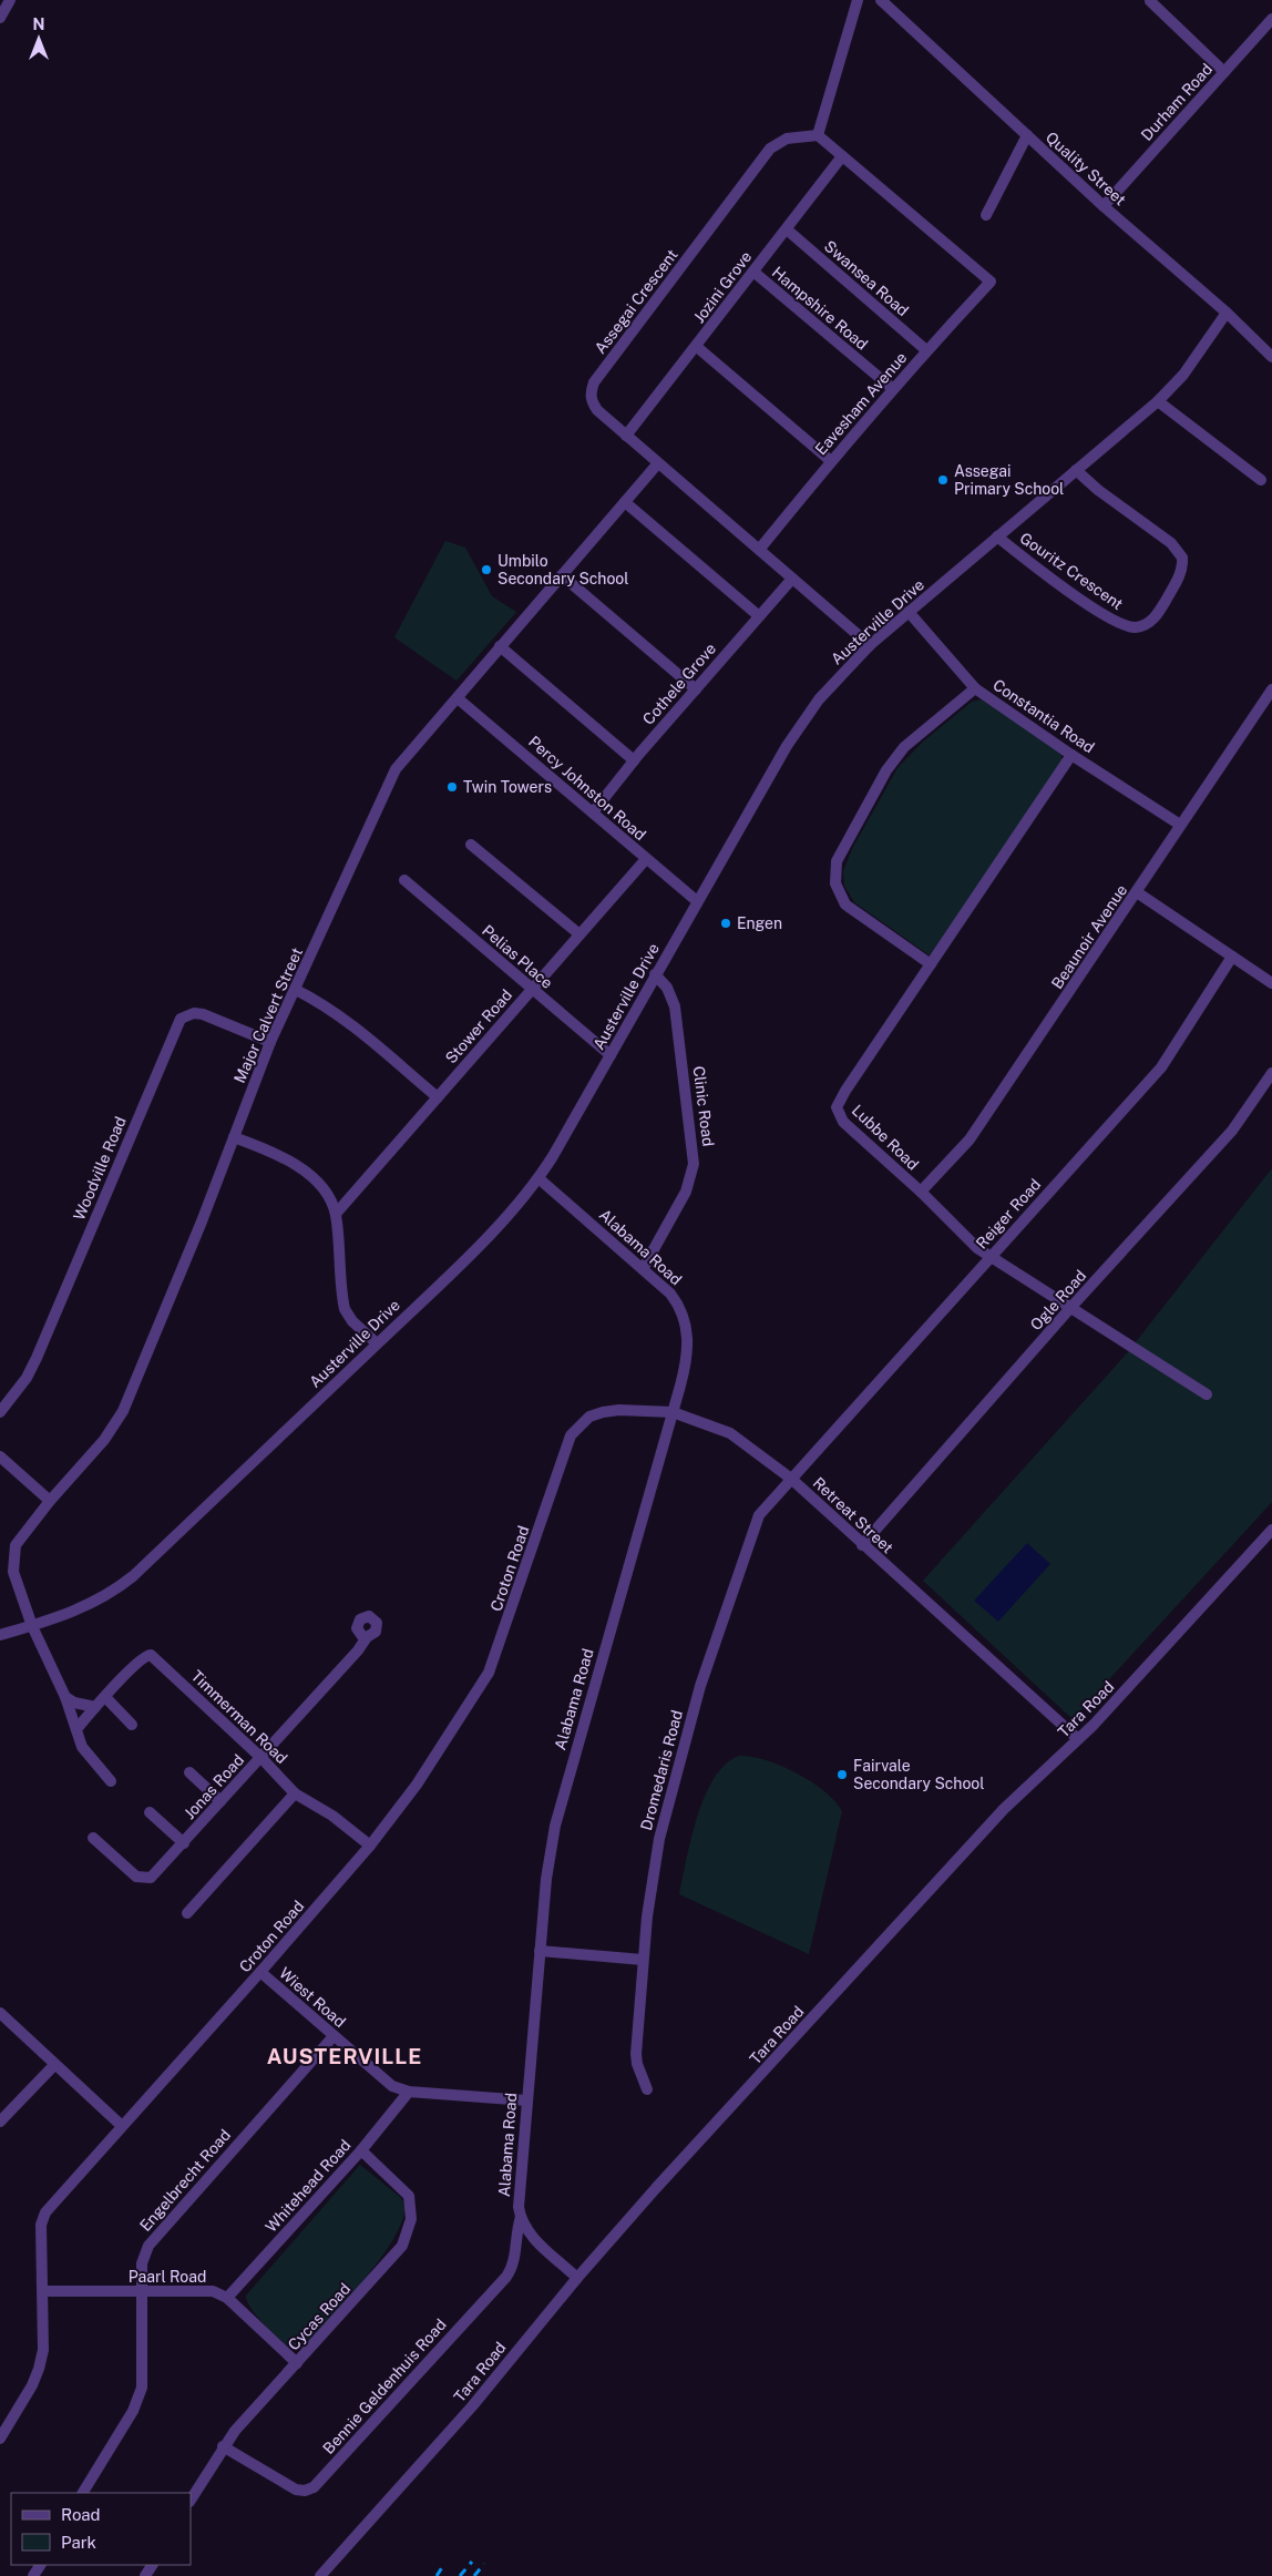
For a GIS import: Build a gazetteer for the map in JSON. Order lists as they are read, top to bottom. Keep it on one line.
{"streets":{"street":["Durham Road","Quality Street","Swansea Road","Jozini Grove","Assegai Crescent","Hampshire Road","Eavesham Avenue","Gouritz Crescent","Austerville Drive","Cothele Grove","Constantia Road","Percy Johnston Road","Beaunoir Avenue","Pelias Place","Major Calvert Street","Stower Road","Clinic Road","Lubbe Road","Woodville Road","Reiger Road","Alabama Road","Ogle Road","Retreat Street","Croton Road","Tara Road","Timmerman Road","Dromedaris Road","Jonas Road","Wiest Road","Engelbrecht Road","Whitehead Road","Paarl Road","Cycas Road","Bennie Geldenhuis Road"]},"crossings":[["Durham Road","Quality Street"],["Quality Street","Austerville Drive"],["Swansea Road","Jozini Grove"],["Swansea Road","Eavesham Avenue"],["Jozini Grove","Assegai Crescent"],["Jozini Grove","Hampshire Road"],["Jozini Grove","Eavesham Avenue"],["Assegai Crescent","Eavesham Avenue"],["Assegai Crescent","Austerville Drive"],["Assegai Crescent","Cothele Grove"],["Assegai Crescent","Major Calvert Street"],["Hampshire Road","Eavesham Avenue"],["Gouritz Crescent","Austerville Drive"],["Austerville Drive","Constantia Road"],["Austerville Drive","Percy Johnston Road"],["Austerville Drive","Pelias Place"],["Austerville Drive","Major Calvert Street"],["Austerville Drive","Clinic Road"],["Austerville Drive","Alabama Road"],["Cothele Grove","Percy Johnston Road"],["Constantia Road","Beaunoir Avenue"],["Constantia Road","Lubbe Road"],["Percy Johnston Road","Major Calvert Street"],["Percy Johnston Road","Stower Road"],["Beaunoir Avenue","Lubbe Road"],["Pelias Place","Stower Road"],["Major Calvert Street","Woodville Road"],["Major Calvert Street","Timmerman Road"],["Clinic Road","Alabama Road"],["Lubbe Road","Reiger Road"],["Lubbe Road","Ogle Road"],["Reiger Road","Retreat Street"],["Reiger Road","Dromedaris Road"],["Alabama Road","Retreat Street"],["Alabama Road","Tara Road"],["Alabama Road","Wiest Road"],["Alabama Road","Bennie Geldenhuis Road"],["Ogle Road","Retreat Street"],["Retreat Street","Croton Road"],["Retreat Street","Tara Road"],["Retreat Street","Dromedaris Road"],["Croton Road","Timmerman Road"],["Croton Road","Wiest Road"],["Croton Road","Paarl Road"],["Timmerman Road","Jonas Road"],["Wiest Road","Engelbrecht Road"],["Wiest Road","Whitehead Road"],["Engelbrecht Road","Paarl Road"],["Whitehead Road","Paarl Road"],["Whitehead Road","Cycas Road"],["Paarl Road","Cycas Road"],["Cycas Road","Bennie Geldenhuis Road"]],"districts":["AUSTERVILLE"],"places":["Assegai Primary School","Umbilo Secondary School","Twin Towers","Engen","Fairvale Secondary School"],"legend":["Road","Park"],"north":"top"}
